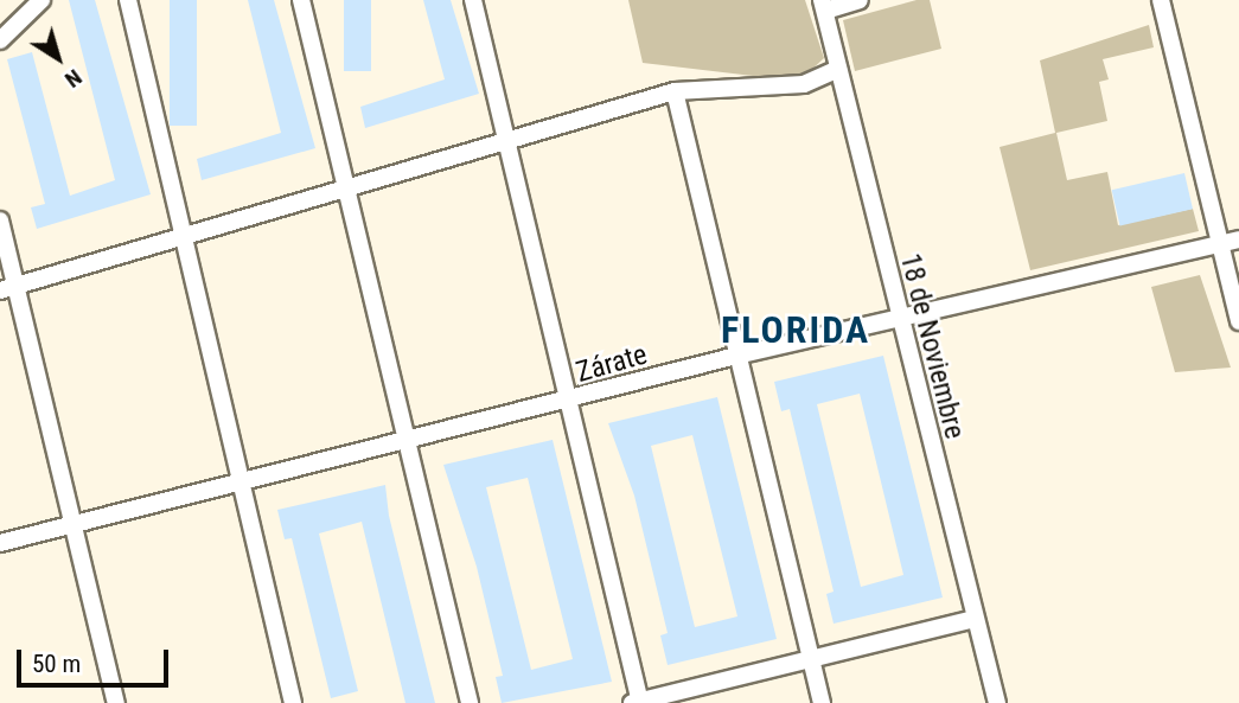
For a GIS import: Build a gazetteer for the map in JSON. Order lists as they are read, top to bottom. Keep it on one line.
{"streets":{"street":["18 de Noviembre","Zárate"]},"crossings":[["18 de Noviembre","Zárate"]],"districts":["FLORIDA"],"scale_bar":"50 m","north":"bottom right"}
